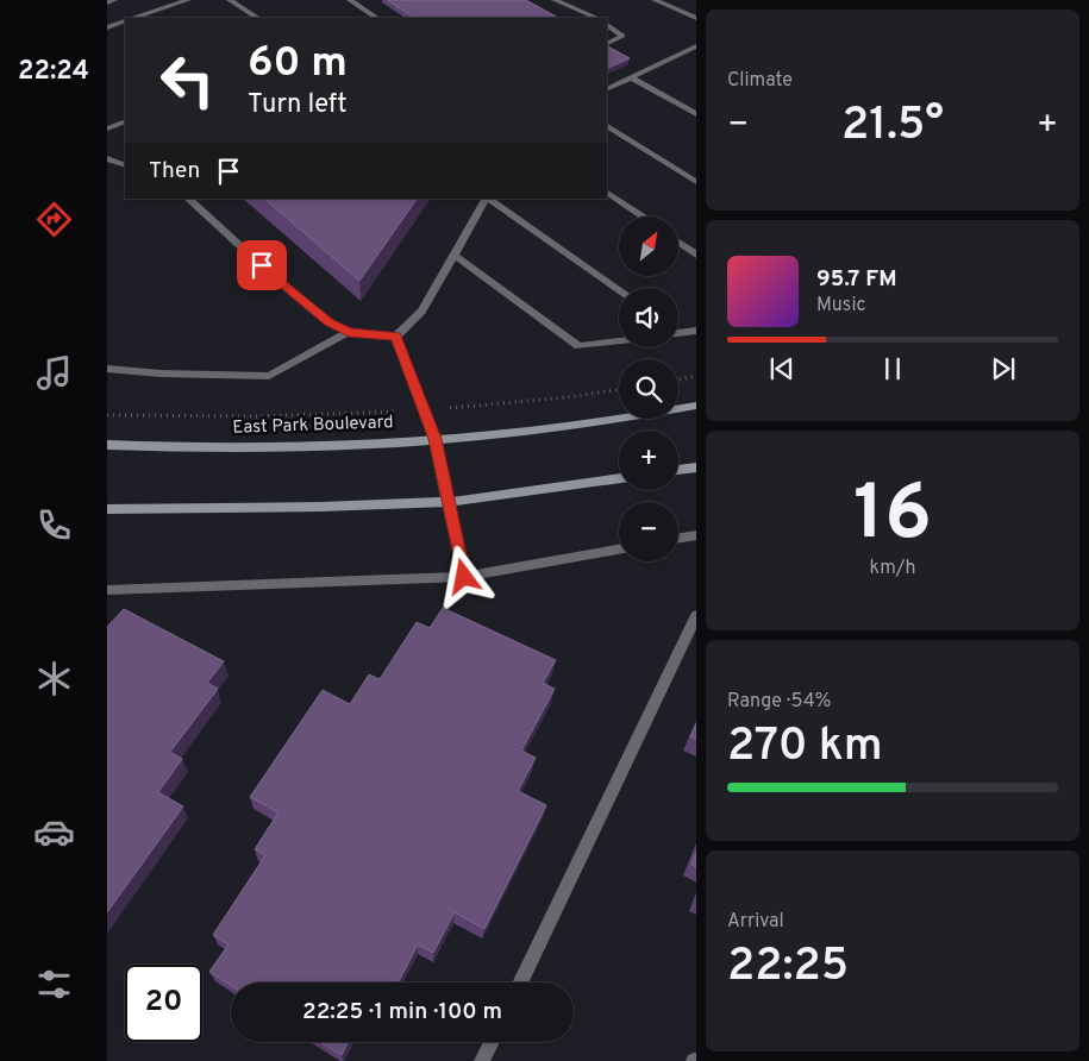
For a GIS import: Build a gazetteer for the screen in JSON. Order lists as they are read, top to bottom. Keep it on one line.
{"streets":{"main road":["East Park Boulevard"]},"north":"top right","page":{"tabs":"22:24","tile":["Climate",["16","km/h"],["Range · 54%","270 km"],["Arrival","22:25"]],"turn":["60 m","Turn left"],"heat":["−","21.5°","+"],"then":"Then","map_buttons":["+","−"],"song":["95.7 FM","Music"],"limit":"20","trip":"22:25 · 1 min · 100 m"}}
